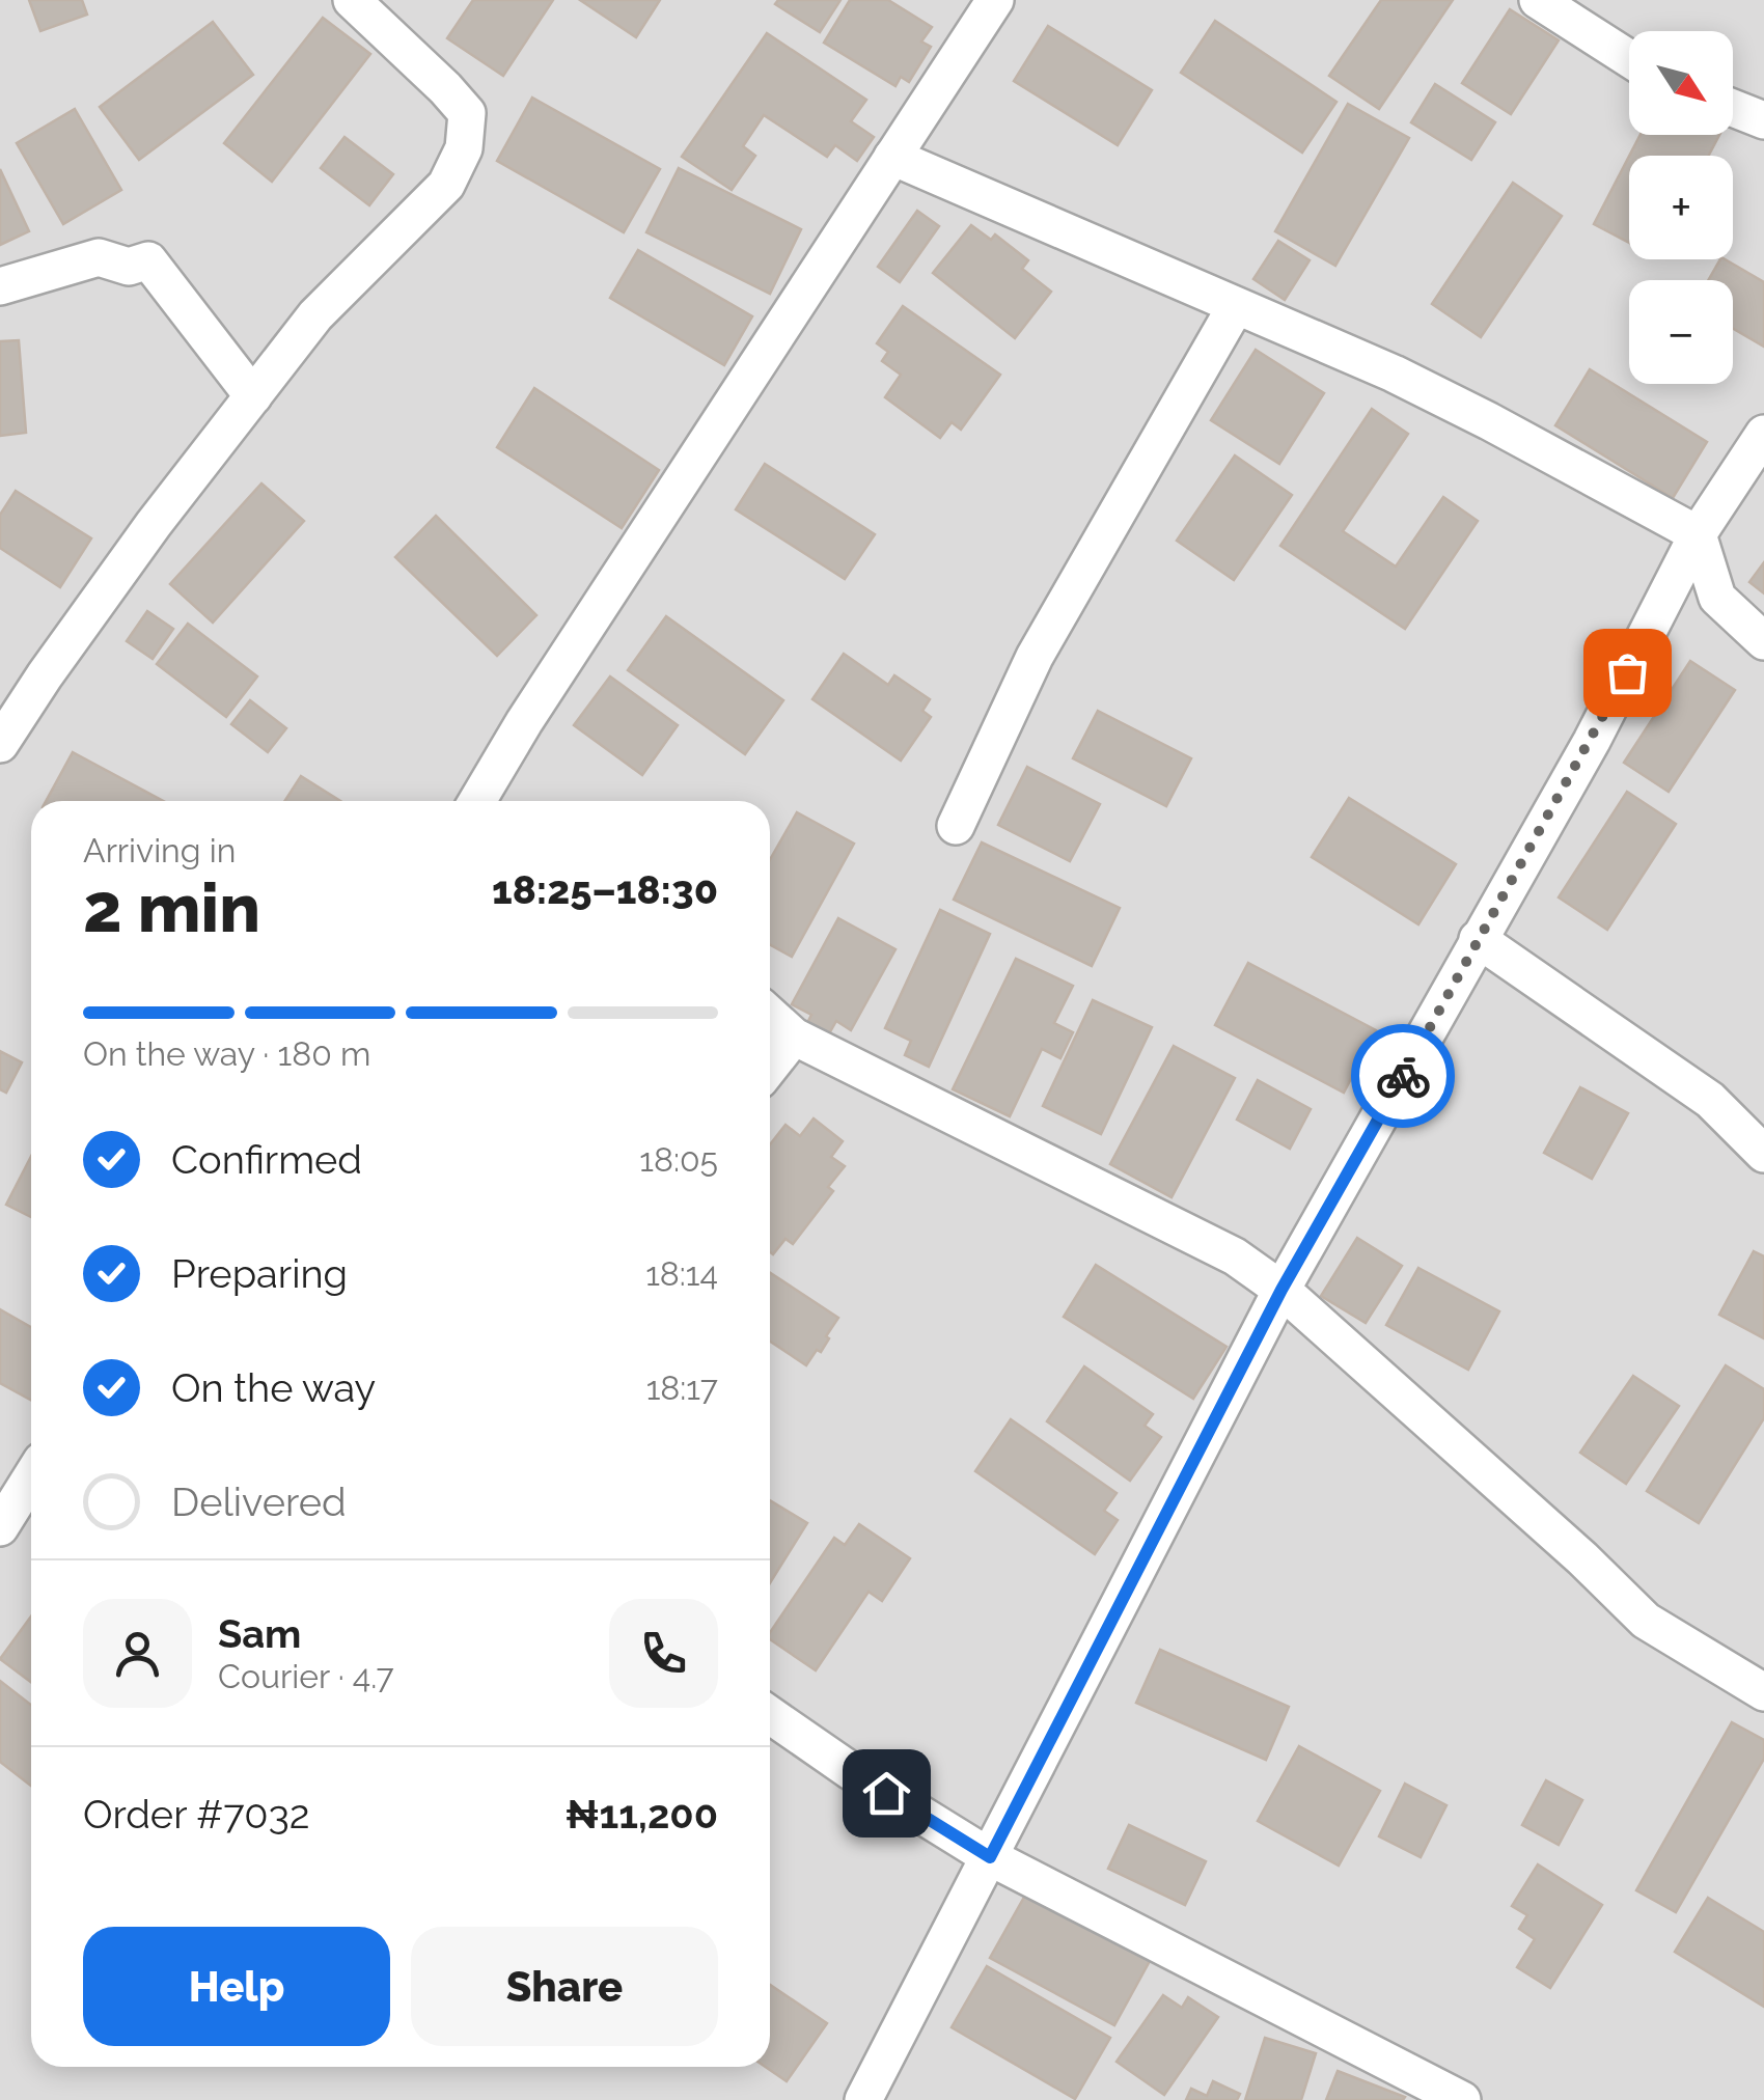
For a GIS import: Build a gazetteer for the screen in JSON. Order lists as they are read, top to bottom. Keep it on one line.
{"north":"bottom right","page":{"map_buttons":["+","−"],"heading":["2 min","Arriving in","18:25–18:30"],"panel":["Sam","Courier · 4.7","Order #7032","₦11,200"],"bar":"On the way · 180 m","list":[["Confirmed","18:05"],["Preparing","18:14"],["On the way","18:17"],"Delivered"],"buttons":["Help","Share"]}}
